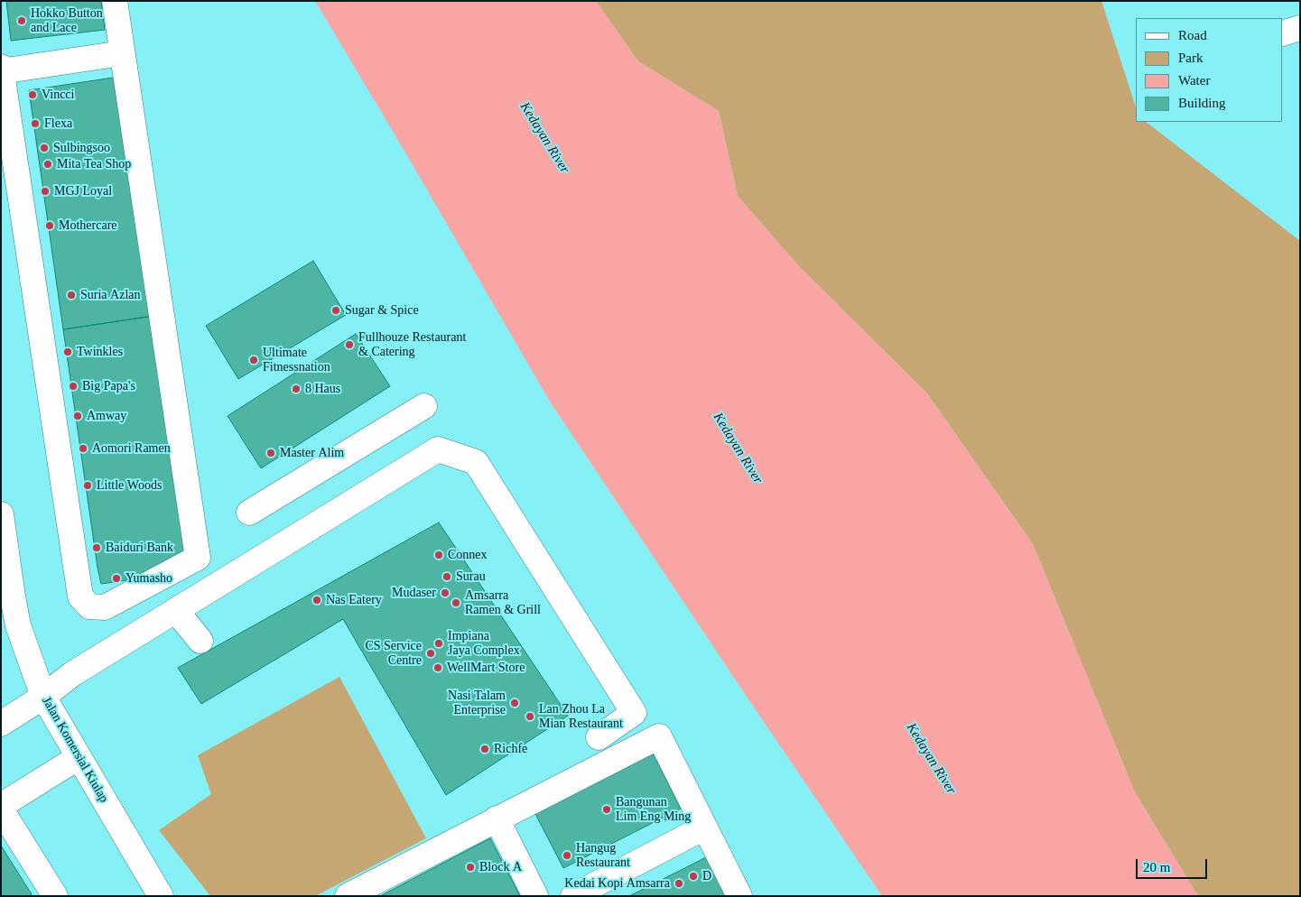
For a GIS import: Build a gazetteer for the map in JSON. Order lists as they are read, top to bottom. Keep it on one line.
{"streets":{"street":["Jalan Komersial Kiulap"]},"water":["Kedayan River"],"places":["Hokko Button and Lace","Vincci","Flexa","Sulbingsoo","Mita Tea Shop","MGJ Loyal","Mothercare","Suria Azlan","Sugar & Spice","Fullhouze Restaurant & Catering","Twinkles","Ultimate Fitnessnation","Big Papa's","8 Haus","Amway","Aomori Ramen","Master Alim","Little Woods","Baiduri Bank","Connex","Surau","Yumasho","Mudaser","Nas Eatery","Amsarra Ramen & Grill","Impiana Jaya Complex","CS Service Centre","WellMart Store","Nasi Talam Enterprise","Lan Zhou La Mian Restaurant","Richfe","Bangunan Lim Eng Ming","Hangug Restaurant","Block A","D","Kedai Kopi Amsarra"],"legend":["Road","Park","Water","Building"],"scale_bar":"20 m"}
